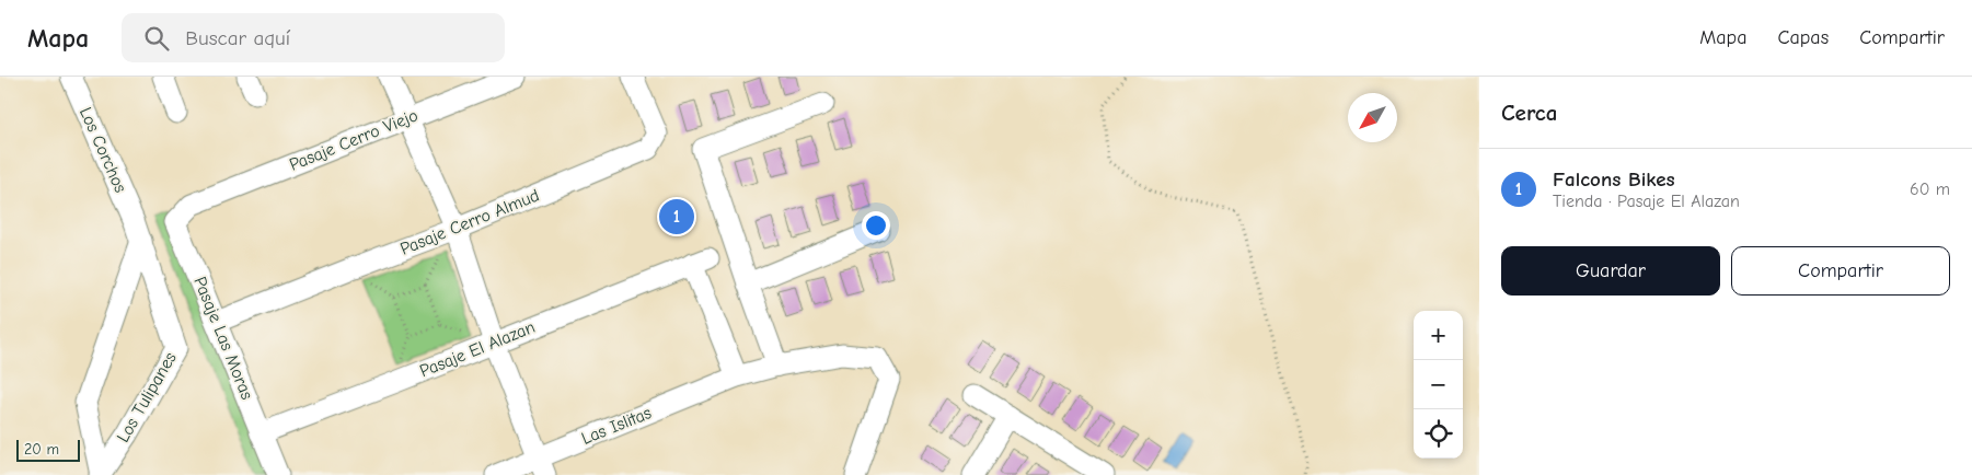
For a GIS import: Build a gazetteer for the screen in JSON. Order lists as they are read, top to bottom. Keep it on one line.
{"streets":{"street":["Pasaje Cerro Viejo","Los Corchos","Pasaje Cerro Almud","Pasaje Las Moras","Pasaje El Alazan","Los Tulipanes","Las Islitas"]},"crossings":[["Pasaje Cerro Viejo","Pasaje Las Moras"],["Los Corchos","Los Tulipanes"],["Pasaje Cerro Almud","Pasaje Las Moras"],["Pasaje Las Moras","Pasaje El Alazan"],["Pasaje El Alazan","Las Islitas"]],"scale_bar":"20 m","north":"bottom left","page":{"header":"Mapa","search":"Buscar aquí","nav":["Mapa","Capas","Compartir"],"heading":"Cerca","list":[{"mark":"1","name":"Falcons Bikes","note":"Tienda · Pasaje El Alazan","value":"60 m"}],"pins":"1","buttons":["Guardar","Compartir"],"map_buttons":["+","−"],"scale":"20 m"}}
